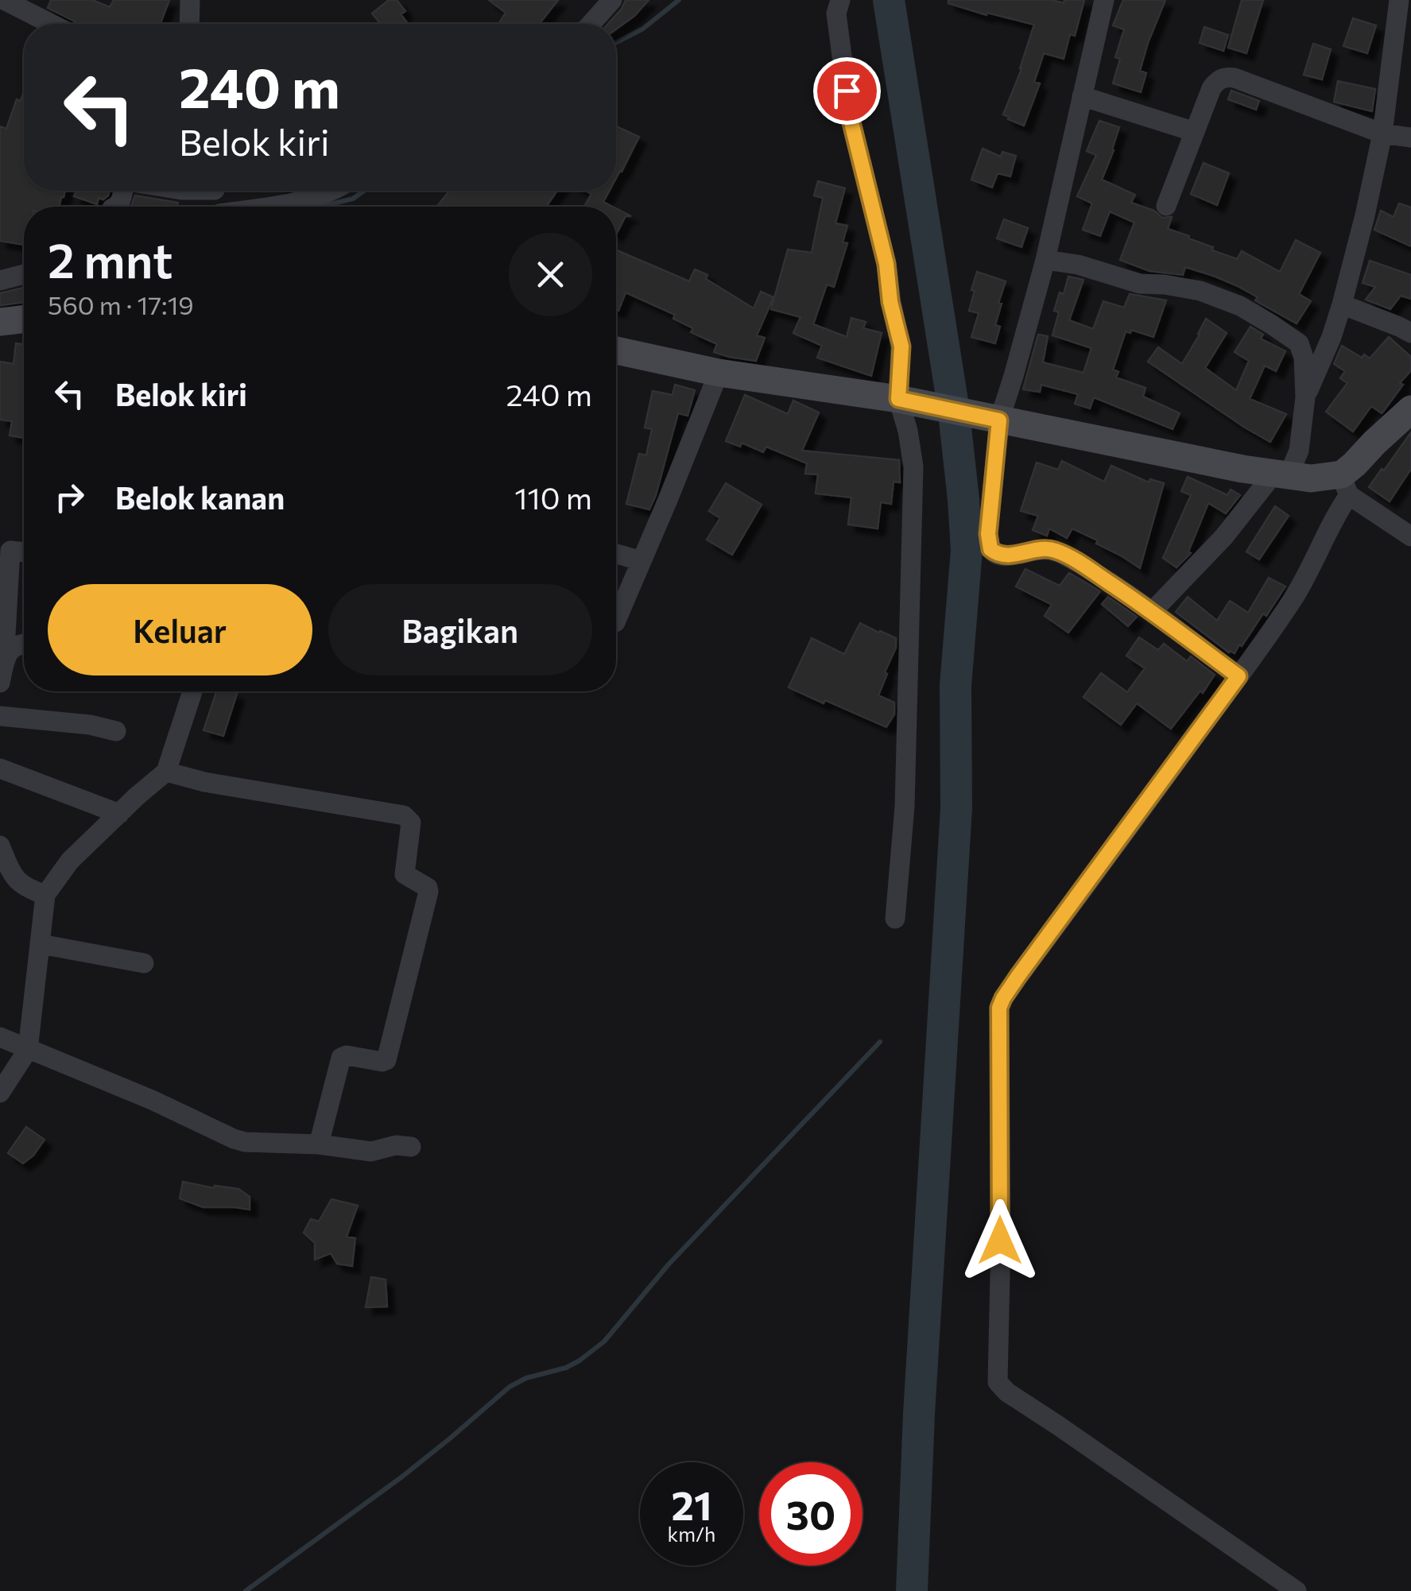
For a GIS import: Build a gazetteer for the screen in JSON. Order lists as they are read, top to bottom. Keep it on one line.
{"page":{"turn":["240 m","Belok kiri"],"heading":["2 mnt","560 m · 17:19"],"list":[{"name":"Belok kiri","value":"240 m"},{"name":"Belok kanan","value":"110 m"}],"buttons":["Keluar","Bagikan"],"speed":"21 km/h","limit":"30"}}
